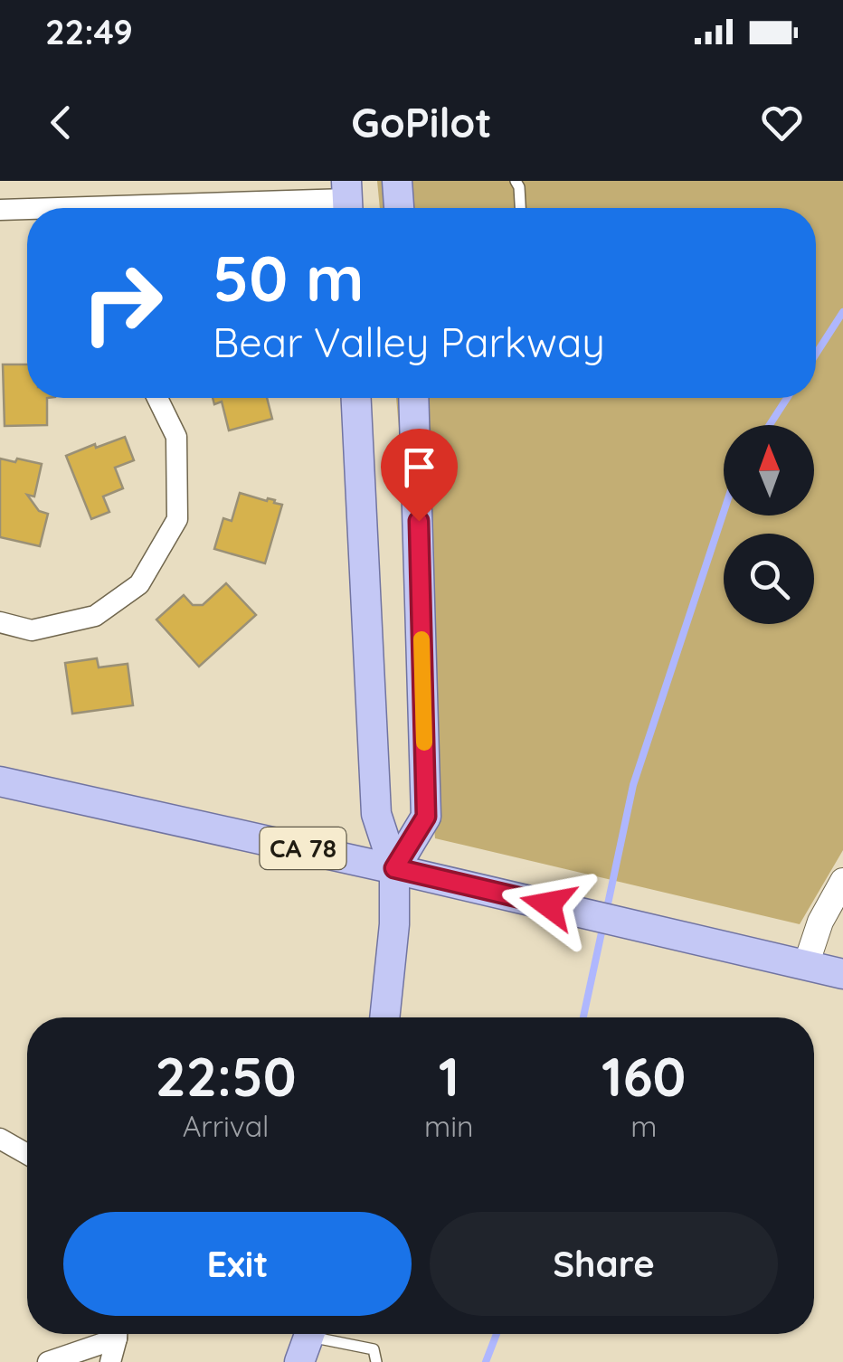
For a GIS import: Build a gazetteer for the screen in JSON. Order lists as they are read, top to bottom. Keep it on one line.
{"streets":{"main road":["CA 78"]},"north":"top","page":{"status":"22:49","header":"GoPilot","turn":["50 m","Bear Valley Parkway"],"eta":["22:50","Arrival","1","min","160","m"],"buttons":["Exit","Share"]}}
